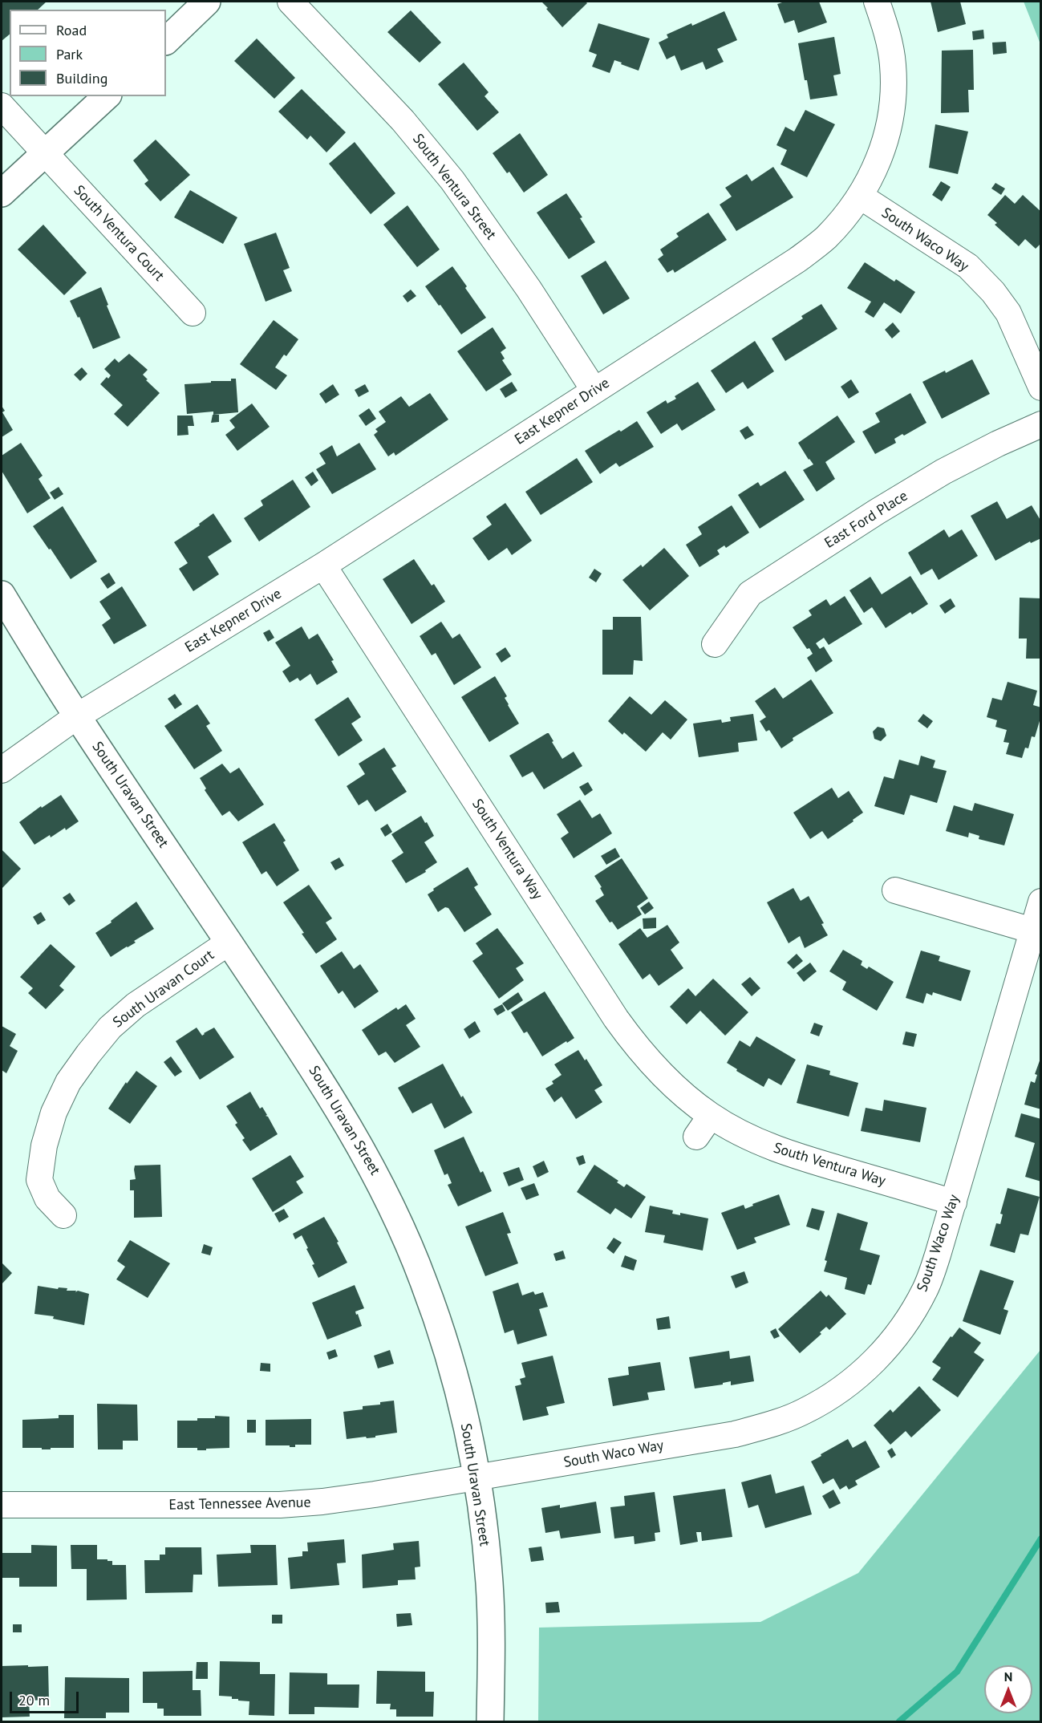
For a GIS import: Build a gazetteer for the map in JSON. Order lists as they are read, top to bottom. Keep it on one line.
{"streets":{"street":["South Ventura Street","South Ventura Court","South Waco Way","East Kepner Drive","East Ford Place","South Uravan Street","South Ventura Way","South Uravan Court","East Tennessee Avenue"]},"crossings":[["South Ventura Street","East Kepner Drive"],["South Waco Way","East Kepner Drive"],["South Waco Way","South Uravan Street"],["South Waco Way","South Ventura Way"],["South Waco Way","East Tennessee Avenue"],["East Kepner Drive","South Uravan Street"],["East Kepner Drive","South Ventura Way"],["South Uravan Street","South Uravan Court"],["South Uravan Street","East Tennessee Avenue"]],"legend":["Road","Park","Building"],"scale_bar":"20 m","north":"top"}
